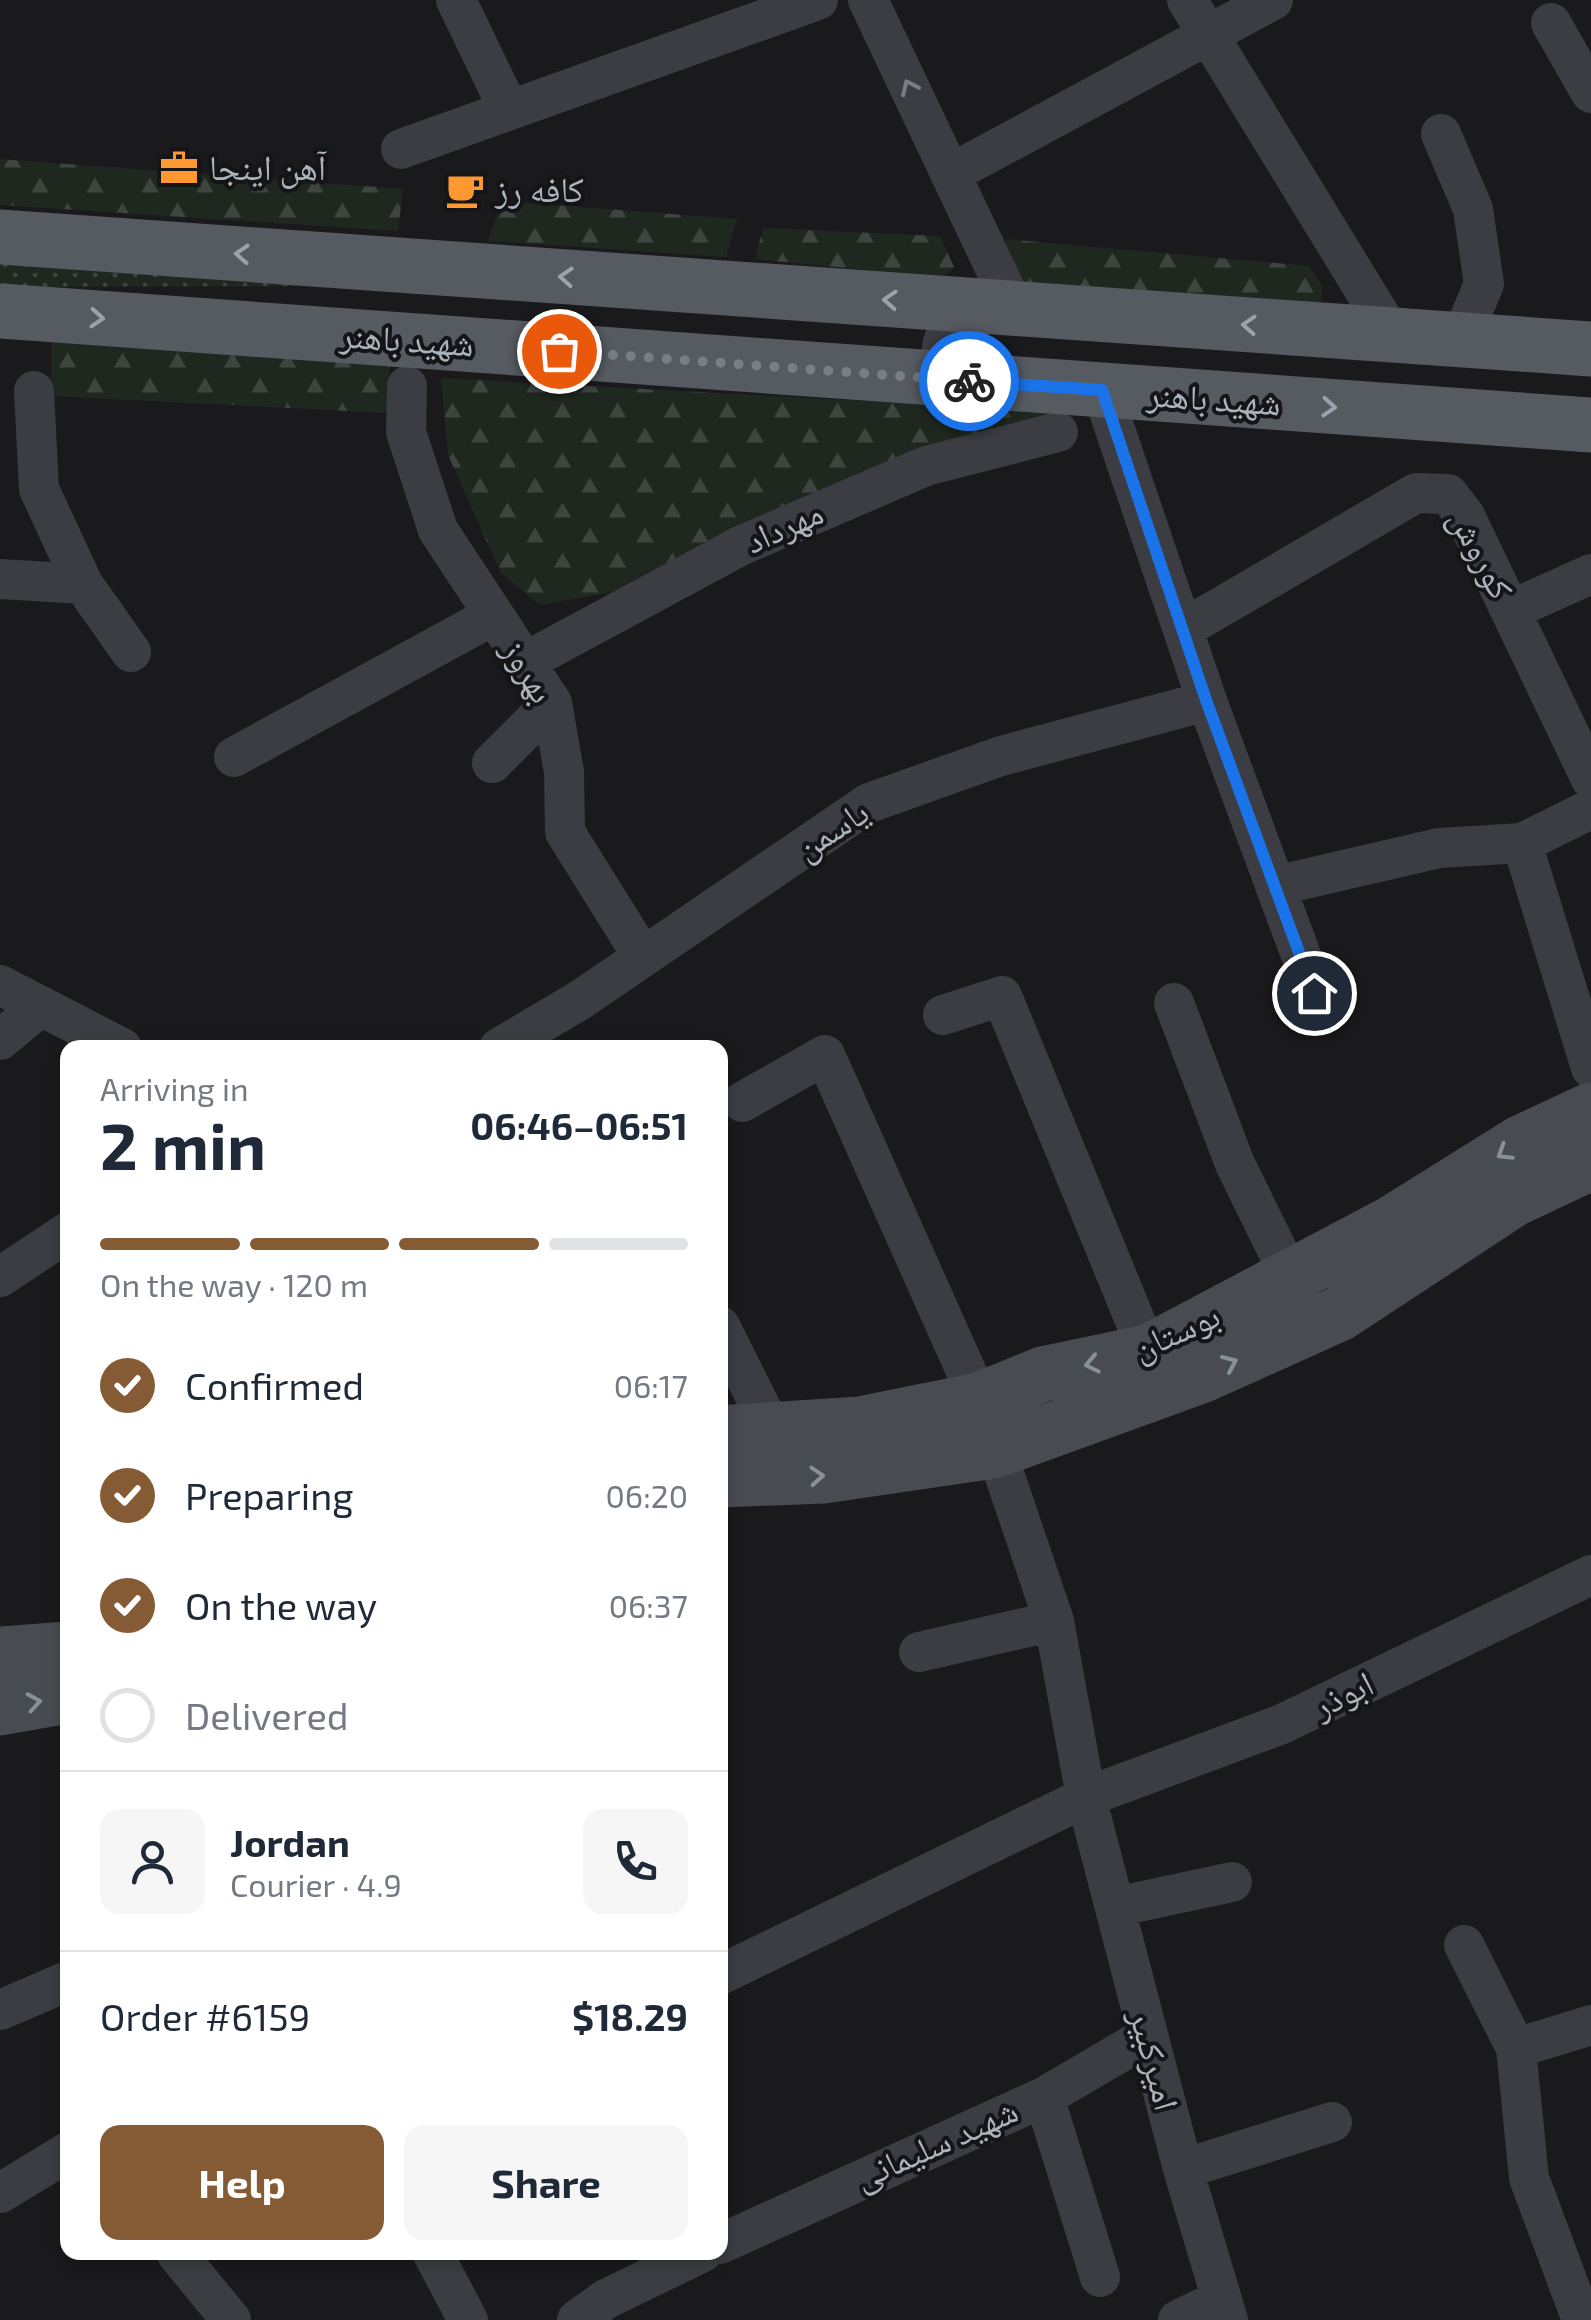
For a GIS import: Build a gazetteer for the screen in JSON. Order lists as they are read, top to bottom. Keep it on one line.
{"streets":{"main road":["شهید باهنر"],"street":["مهرداد","کوروش","بهروز","یاسمن","بوستان","ابوذر","امیرکبیر","شهید سلیمانی"]},"crossings":[["مهرداد","بهروز"],["بهروز","یاسمن"],["بوستان","امیرکبیر"],["ابوذر","امیرکبیر"],["امیرکبیر","شهید سلیمانی"]],"places":{"office":["آهن اینجا"],"cafe":["کافه رز"]},"page":{"heading":["2 min","Arriving in","06:46–06:51"],"panel":["Jordan","Courier · 4.9","Order #6159","$18.29"],"bar":"On the way · 120 m","list":[["Confirmed","06:17"],["Preparing","06:20"],["On the way","06:37"],"Delivered"],"buttons":["Help","Share"]}}
